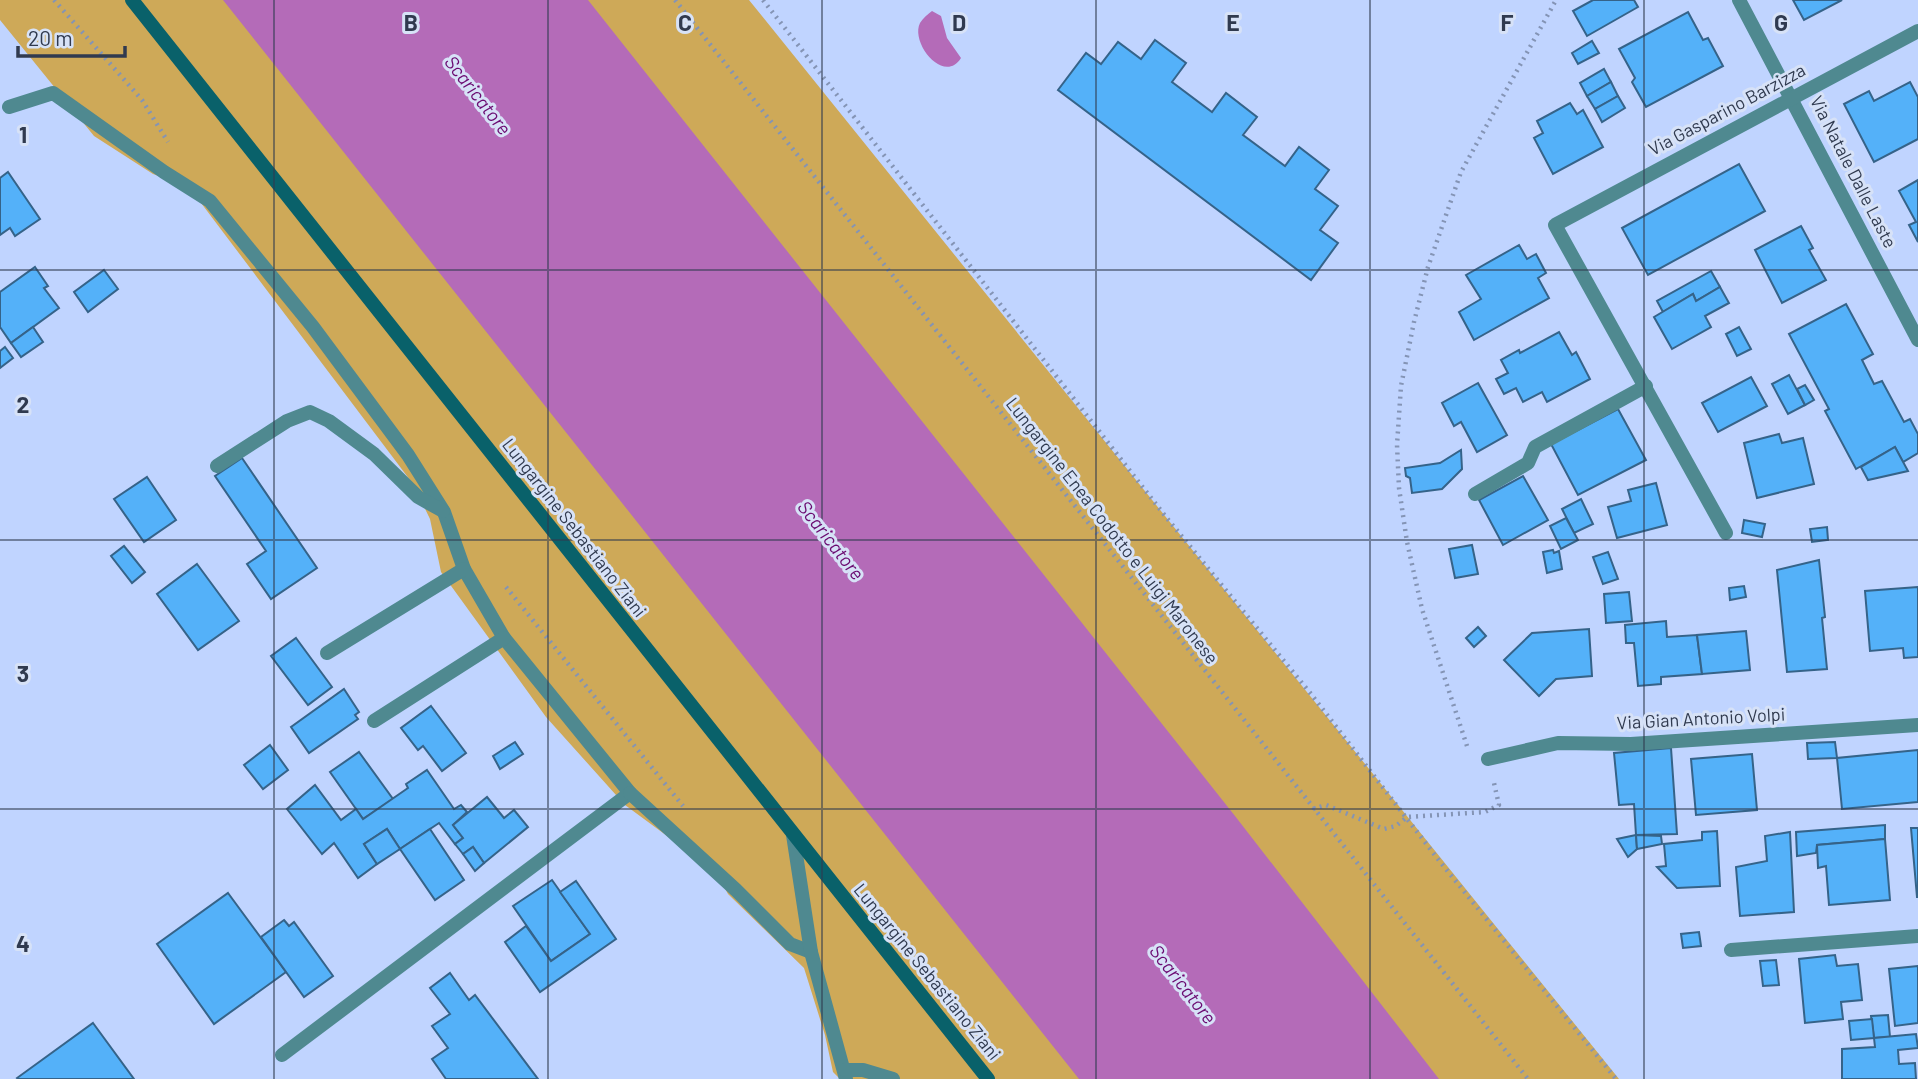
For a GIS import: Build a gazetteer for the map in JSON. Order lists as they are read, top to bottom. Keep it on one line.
{"streets":{"street":["Via Gasparino Barzizza","Via Natale Dalle Laste","Lungargine Sebastiano Ziani","Via Gian Antonio Volpi"],"path":["Lungargine Enea Codotto e Luigi Maronese"]},"crossings":[["Via Gasparino Barzizza","Via Natale Dalle Laste"]],"water":["Scaricatore"],"scale_bar":"20 m","grid":{"columns":["B","C","D","E","F","G"],"rows":["1","2","3","4"]}}
